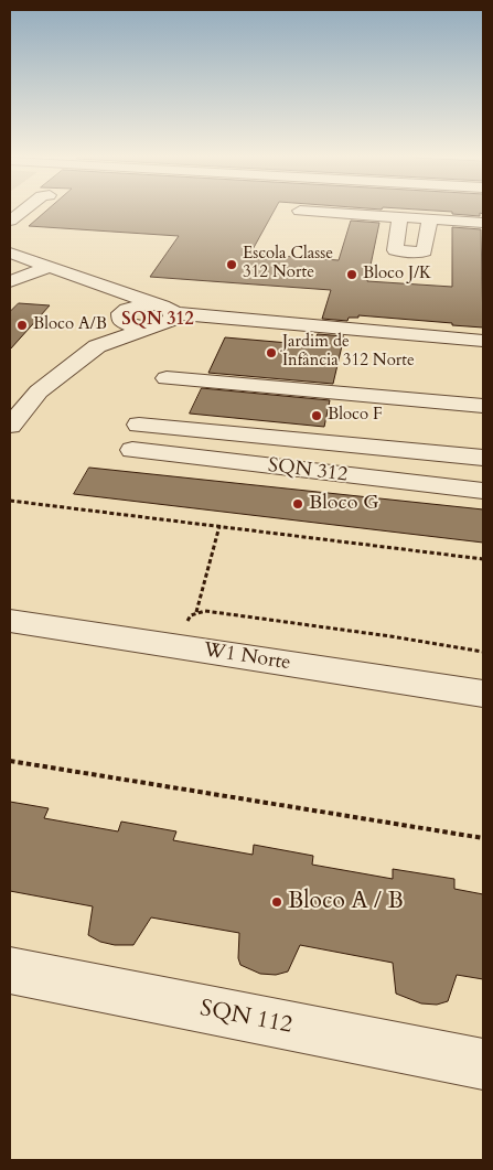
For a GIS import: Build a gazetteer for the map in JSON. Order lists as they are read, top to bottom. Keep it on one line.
{"streets":{"street":["SQN 312","W1 Norte","SQN 112"]},"districts":["SQN 312"],"places":["Escola Classe 312 Norte","Bloco J/K","Bloco A/B","Jardim de Infância 312 Norte","Bloco F","Bloco G","Bloco A / B"]}
